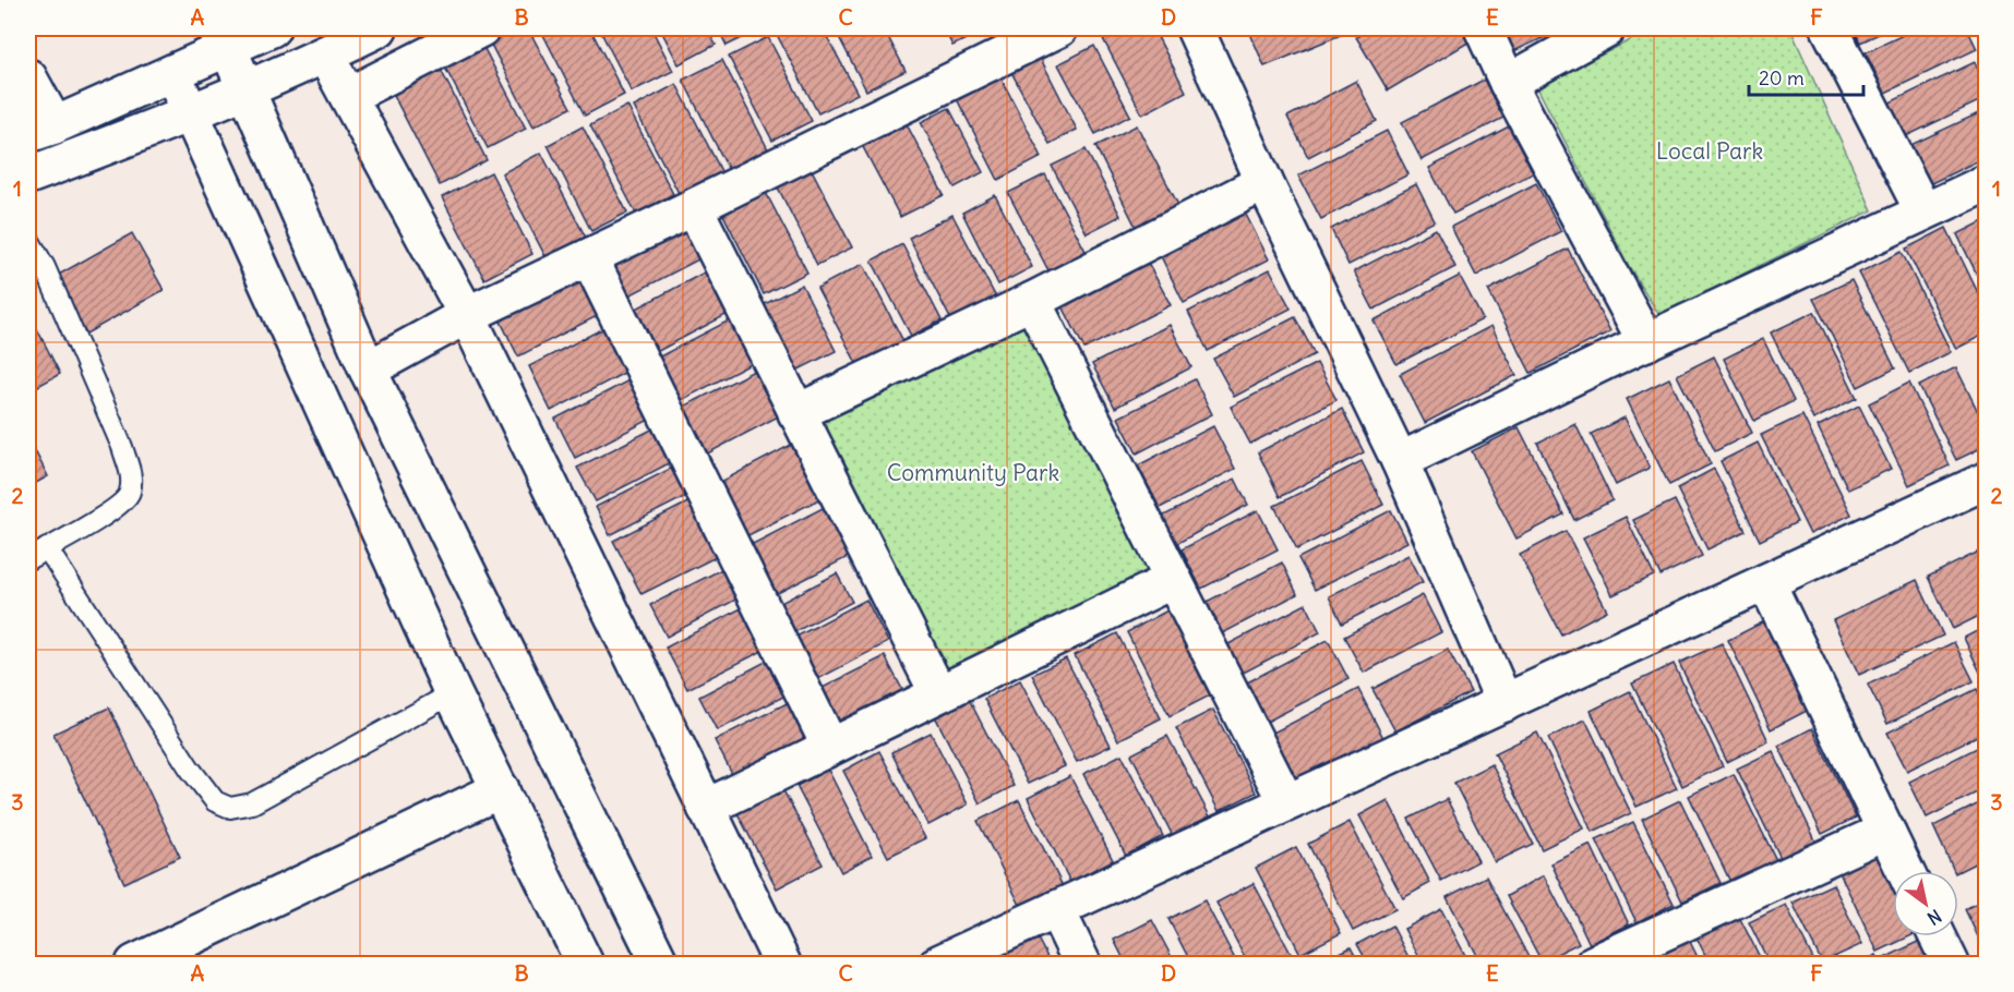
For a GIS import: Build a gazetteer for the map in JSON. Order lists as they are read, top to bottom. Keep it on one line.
{"parks":["Local Park","Community Park"],"scale_bar":"20 m","north":"bottom right","grid":{"columns":["A","B","C","D","E","F"],"rows":["1","2","3"]}}
